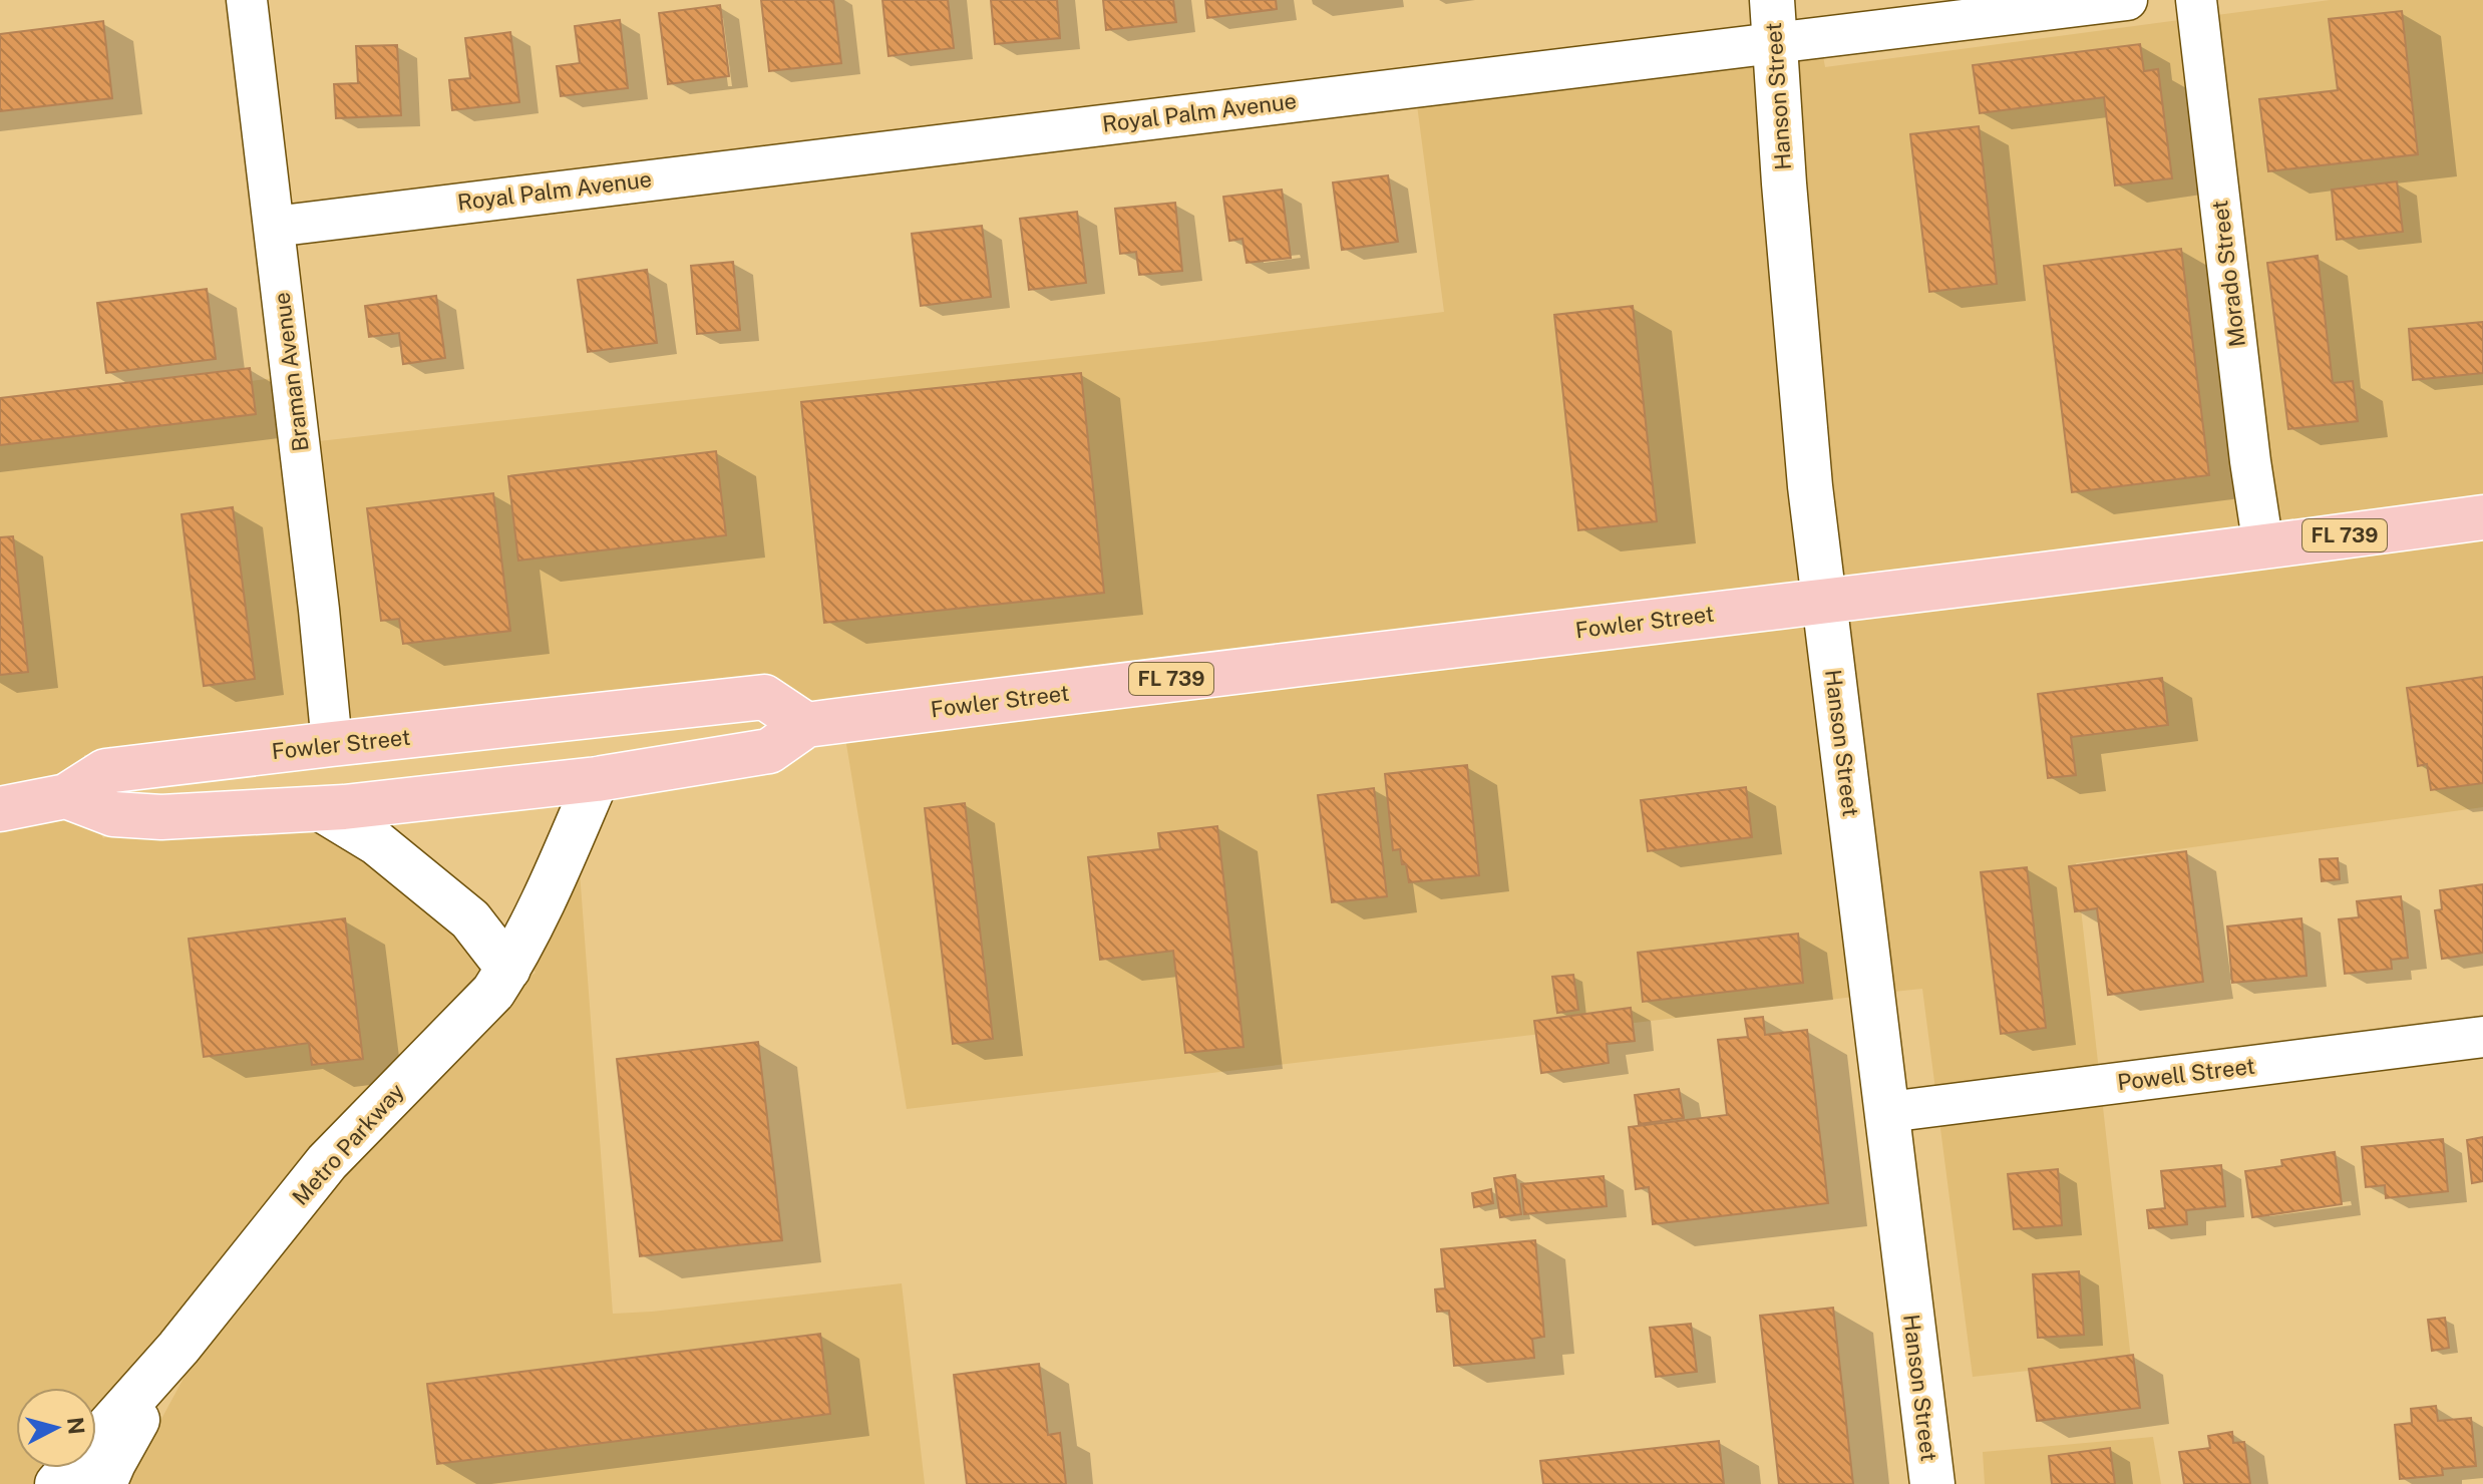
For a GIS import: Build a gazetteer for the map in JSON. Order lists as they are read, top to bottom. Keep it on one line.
{"streets":{"main road":["FL 739","Fowler Street"],"street":["Hanson Street","Royal Palm Avenue","Morado Street","Braman Avenue","Powell Street","Metro Parkway"]},"crossings":[["Hanson Street","Royal Palm Avenue"],["Hanson Street","Fowler Street"],["Hanson Street","Powell Street"],["Royal Palm Avenue","Braman Avenue"],["Morado Street","Fowler Street"],["Braman Avenue","Fowler Street"],["Fowler Street","Metro Parkway"]],"north":"right"}
